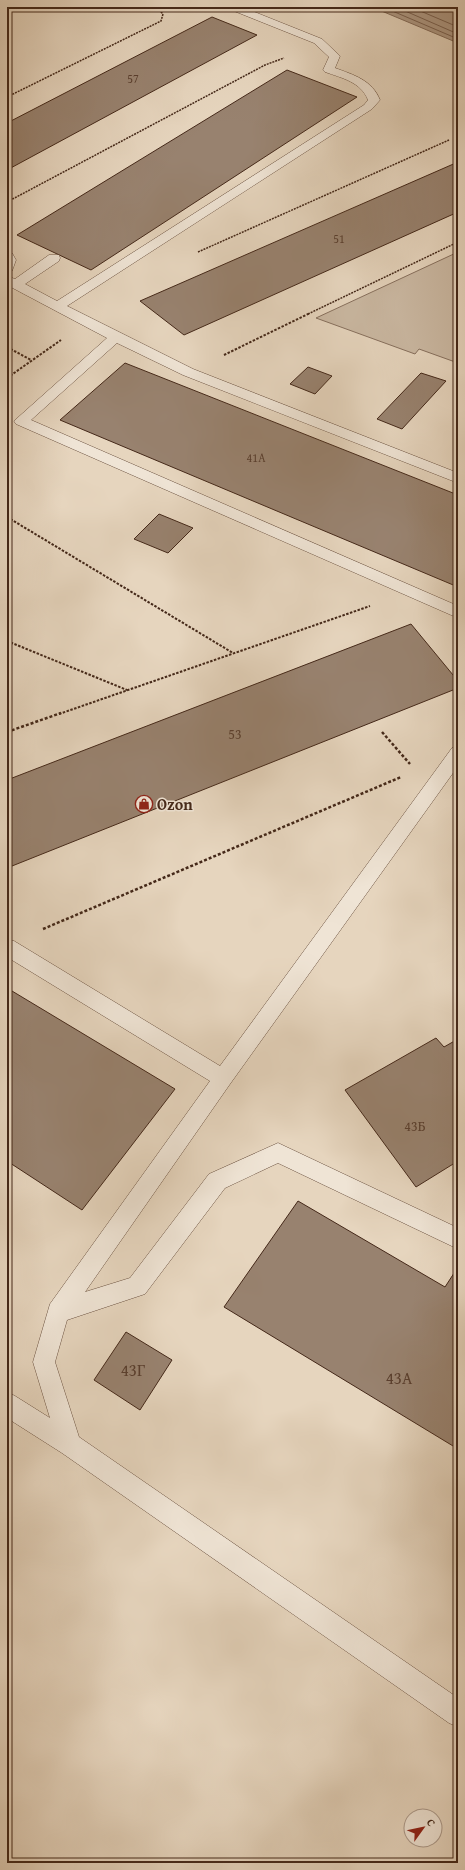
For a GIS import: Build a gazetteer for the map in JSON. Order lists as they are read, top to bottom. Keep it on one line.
{"places":{"shop":["Ozon"]},"house_numbers":["57","51","41А","53","43Б","43Г","43А"],"north":"top right"}
